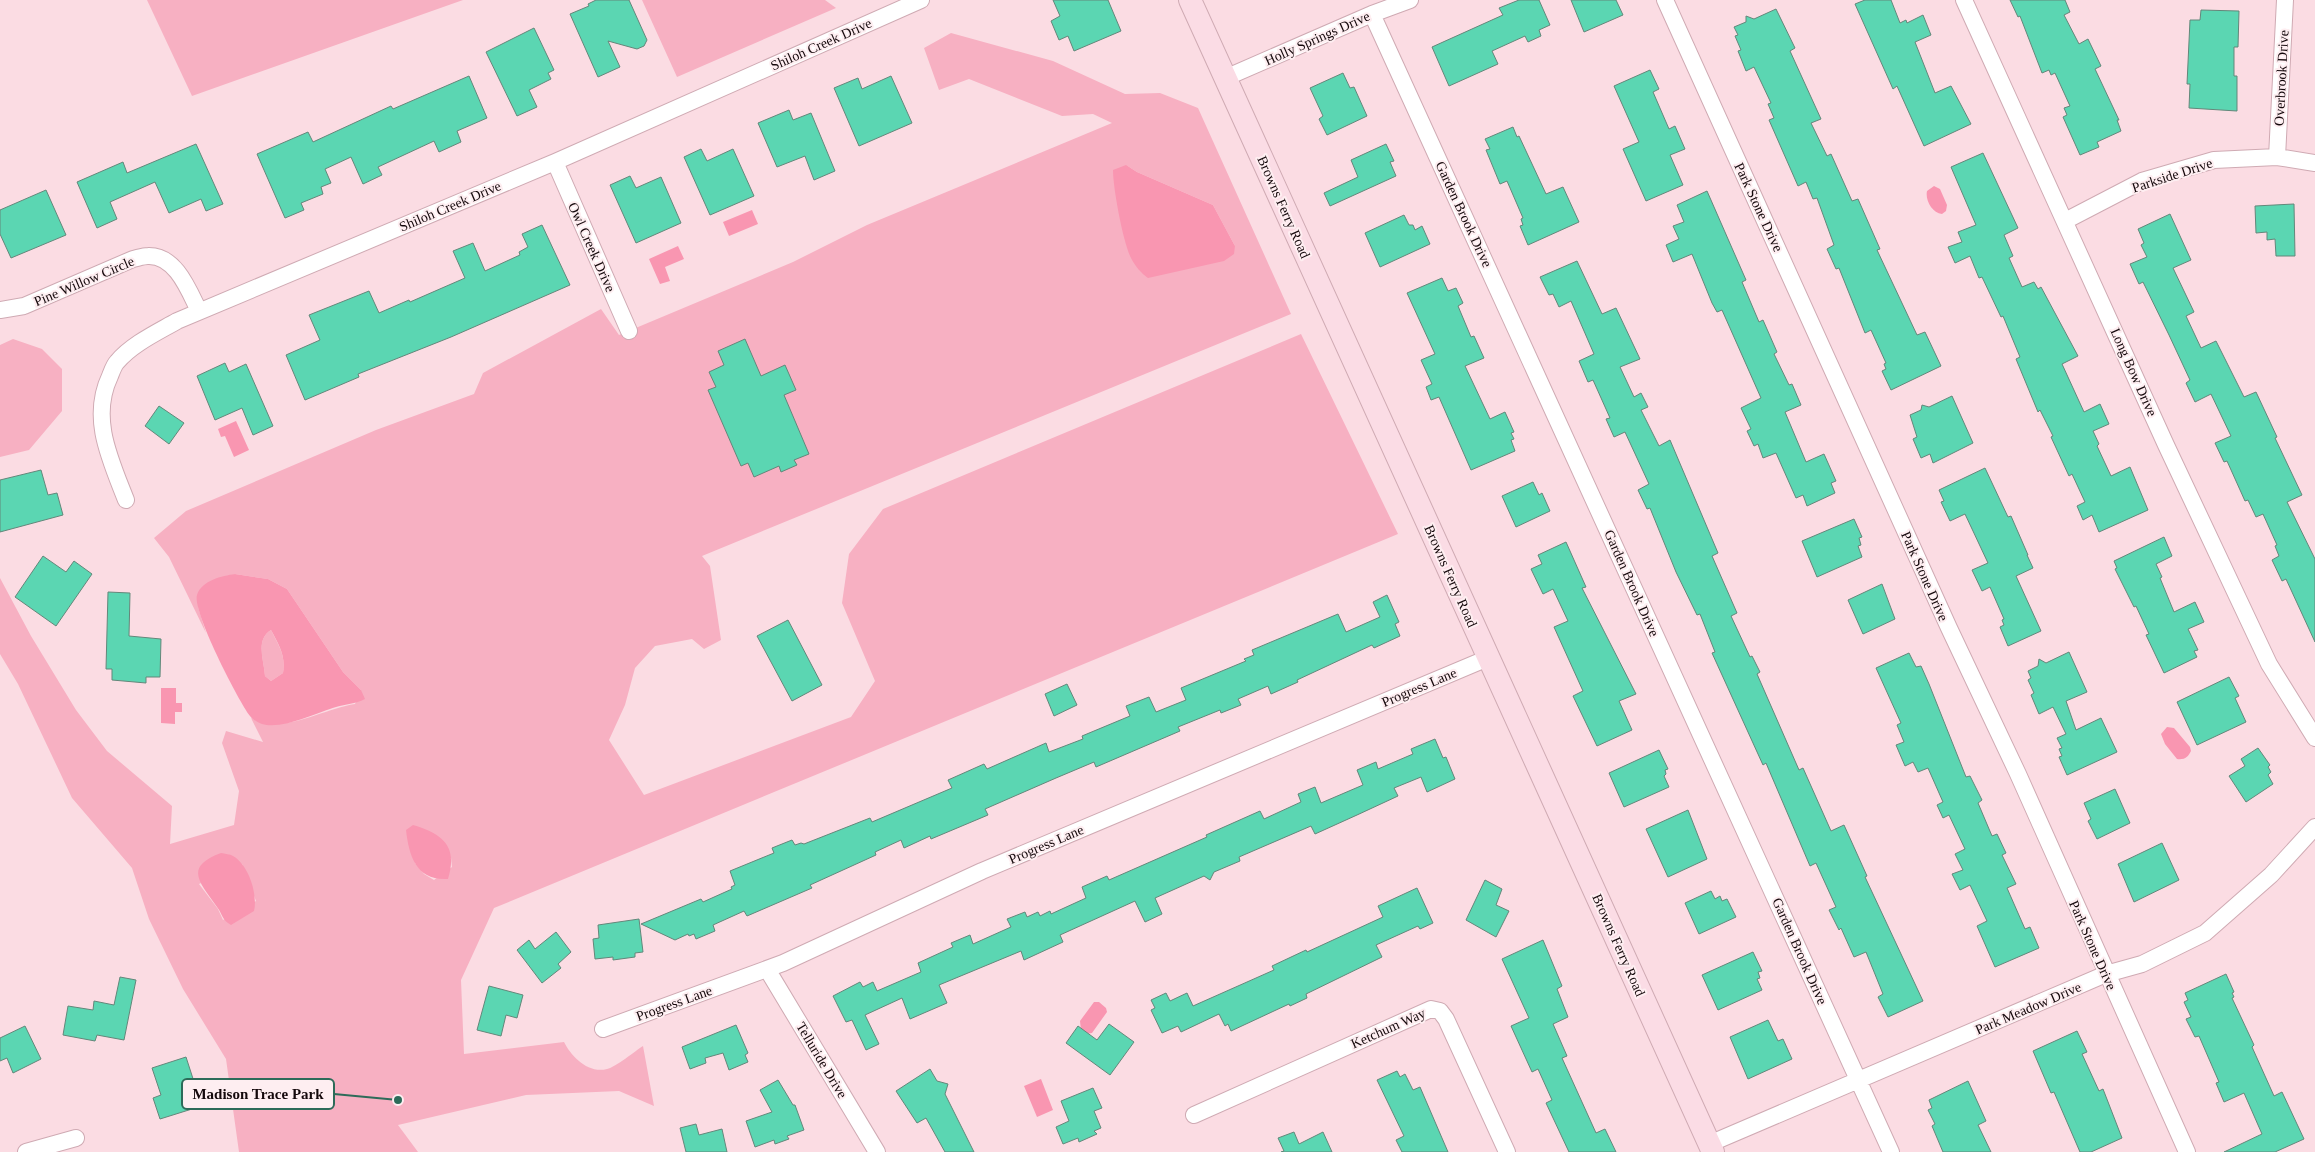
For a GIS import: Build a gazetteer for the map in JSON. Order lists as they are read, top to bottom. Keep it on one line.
{"streets":{"street":["Holly Springs Drive","Shiloh Creek Drive","Overbrook Drive","Parkside Drive","Browns Ferry Road","Park Stone Drive","Garden Brook Drive","Owl Creek Drive","Pine Willow Circle","Long Bow Drive","Progress Lane","Park Meadow Drive","Ketchum Way","Telluride Drive"]},"crossings":[["Holly Springs Drive","Browns Ferry Road"],["Holly Springs Drive","Garden Brook Drive"],["Shiloh Creek Drive","Owl Creek Drive"],["Shiloh Creek Drive","Pine Willow Circle"],["Overbrook Drive","Parkside Drive"],["Parkside Drive","Long Bow Drive"],["Browns Ferry Road","Progress Lane"],["Browns Ferry Road","Park Meadow Drive"],["Park Stone Drive","Park Meadow Drive"],["Garden Brook Drive","Park Meadow Drive"],["Progress Lane","Telluride Drive"]],"places":["Madison Trace Park"]}
